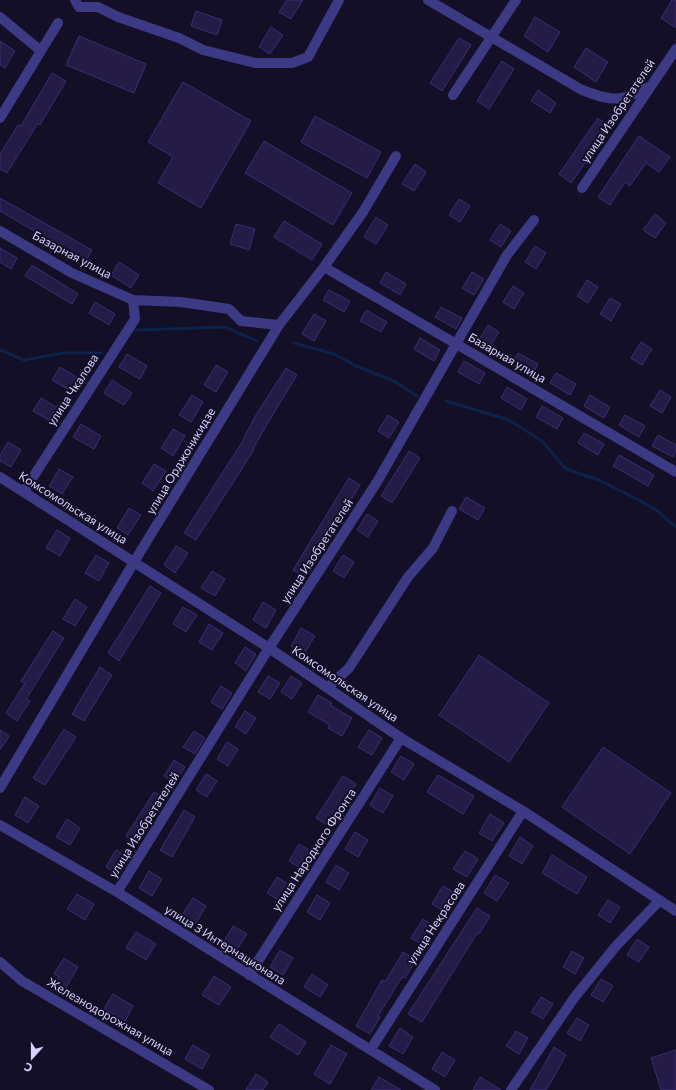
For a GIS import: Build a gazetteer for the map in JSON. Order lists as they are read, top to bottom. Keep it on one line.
{"streets":{"street":["улица Изобретателей","Базарная улица","улица Чкалова","улица Орджоникидзе","Комсомольская улица","улица Народного Фронта","улица Некрасова","улица 3 Интернационала","Железнодорожная улица"]},"crossings":[["улица Изобретателей","Базарная улица"],["улица Изобретателей","Комсомольская улица"],["улица Изобретателей","улица 3 Интернационала"],["Базарная улица","улица Чкалова"],["Базарная улица","улица Орджоникидзе"],["улица Чкалова","Комсомольская улица"],["улица Орджоникидзе","Комсомольская улица"],["Комсомольская улица","улица Народного Фронта"],["Комсомольская улица","улица Некрасова"],["улица Народного Фронта","улица 3 Интернационала"],["улица Некрасова","улица 3 Интернационала"]],"north":"bottom"}
